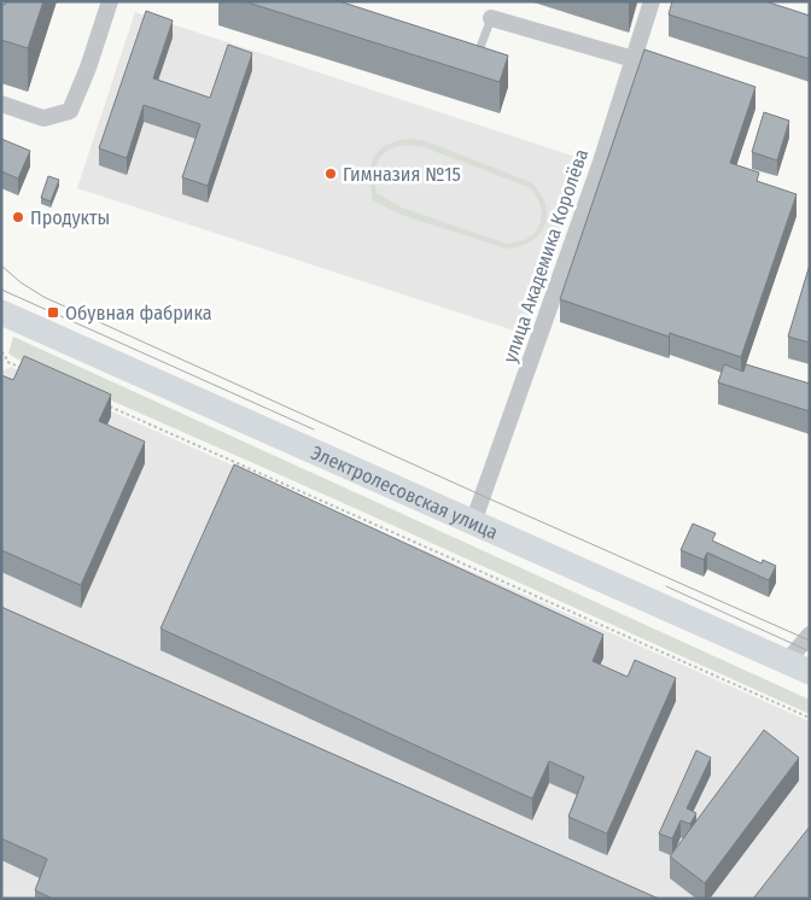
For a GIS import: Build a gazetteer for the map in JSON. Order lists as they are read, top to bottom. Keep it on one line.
{"streets":{"main road":["Электролесовская улица"],"street":["улица Академика Королёва"]},"crossings":[["улица Академика Королёва","Электролесовская улица"]],"places":{"other":["Гимназия №15","Продукты"],"transit":["Обувная фабрика"]}}
